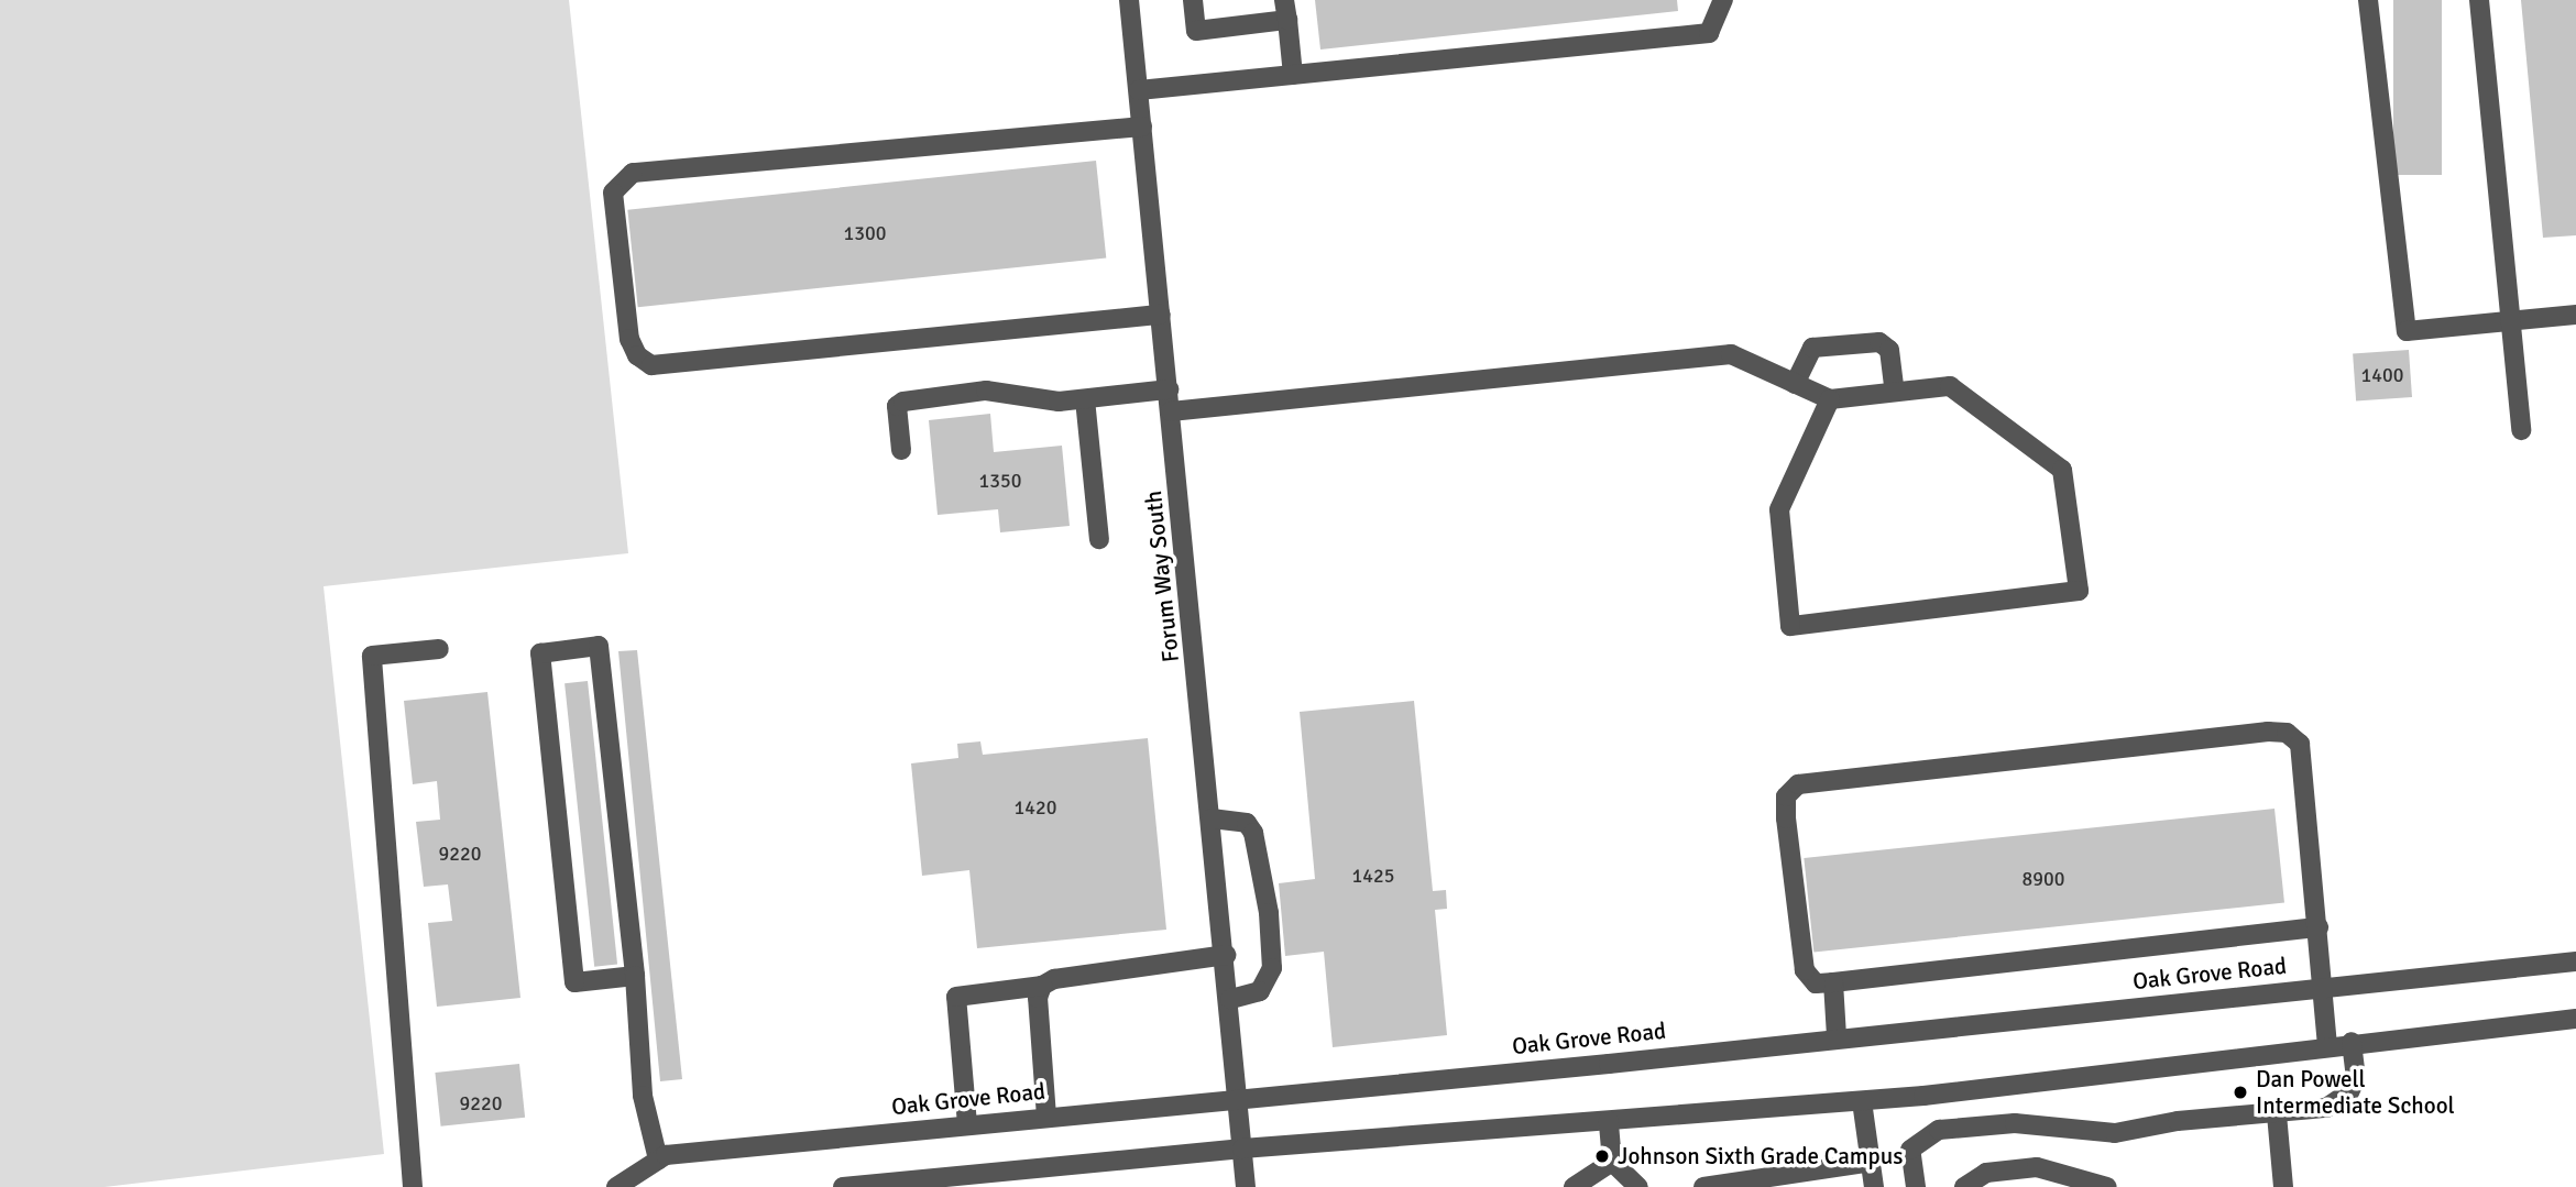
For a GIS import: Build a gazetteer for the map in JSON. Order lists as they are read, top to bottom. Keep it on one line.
{"streets":{"street":["Forum Way South","Oak Grove Road"]},"crossings":[["Forum Way South","Oak Grove Road"]],"places":["Dan Powell Intermediate School","Johnson Sixth Grade Campus"],"house_numbers":["1300","1400","1350","1420","9220","1425","8900","9220"]}
